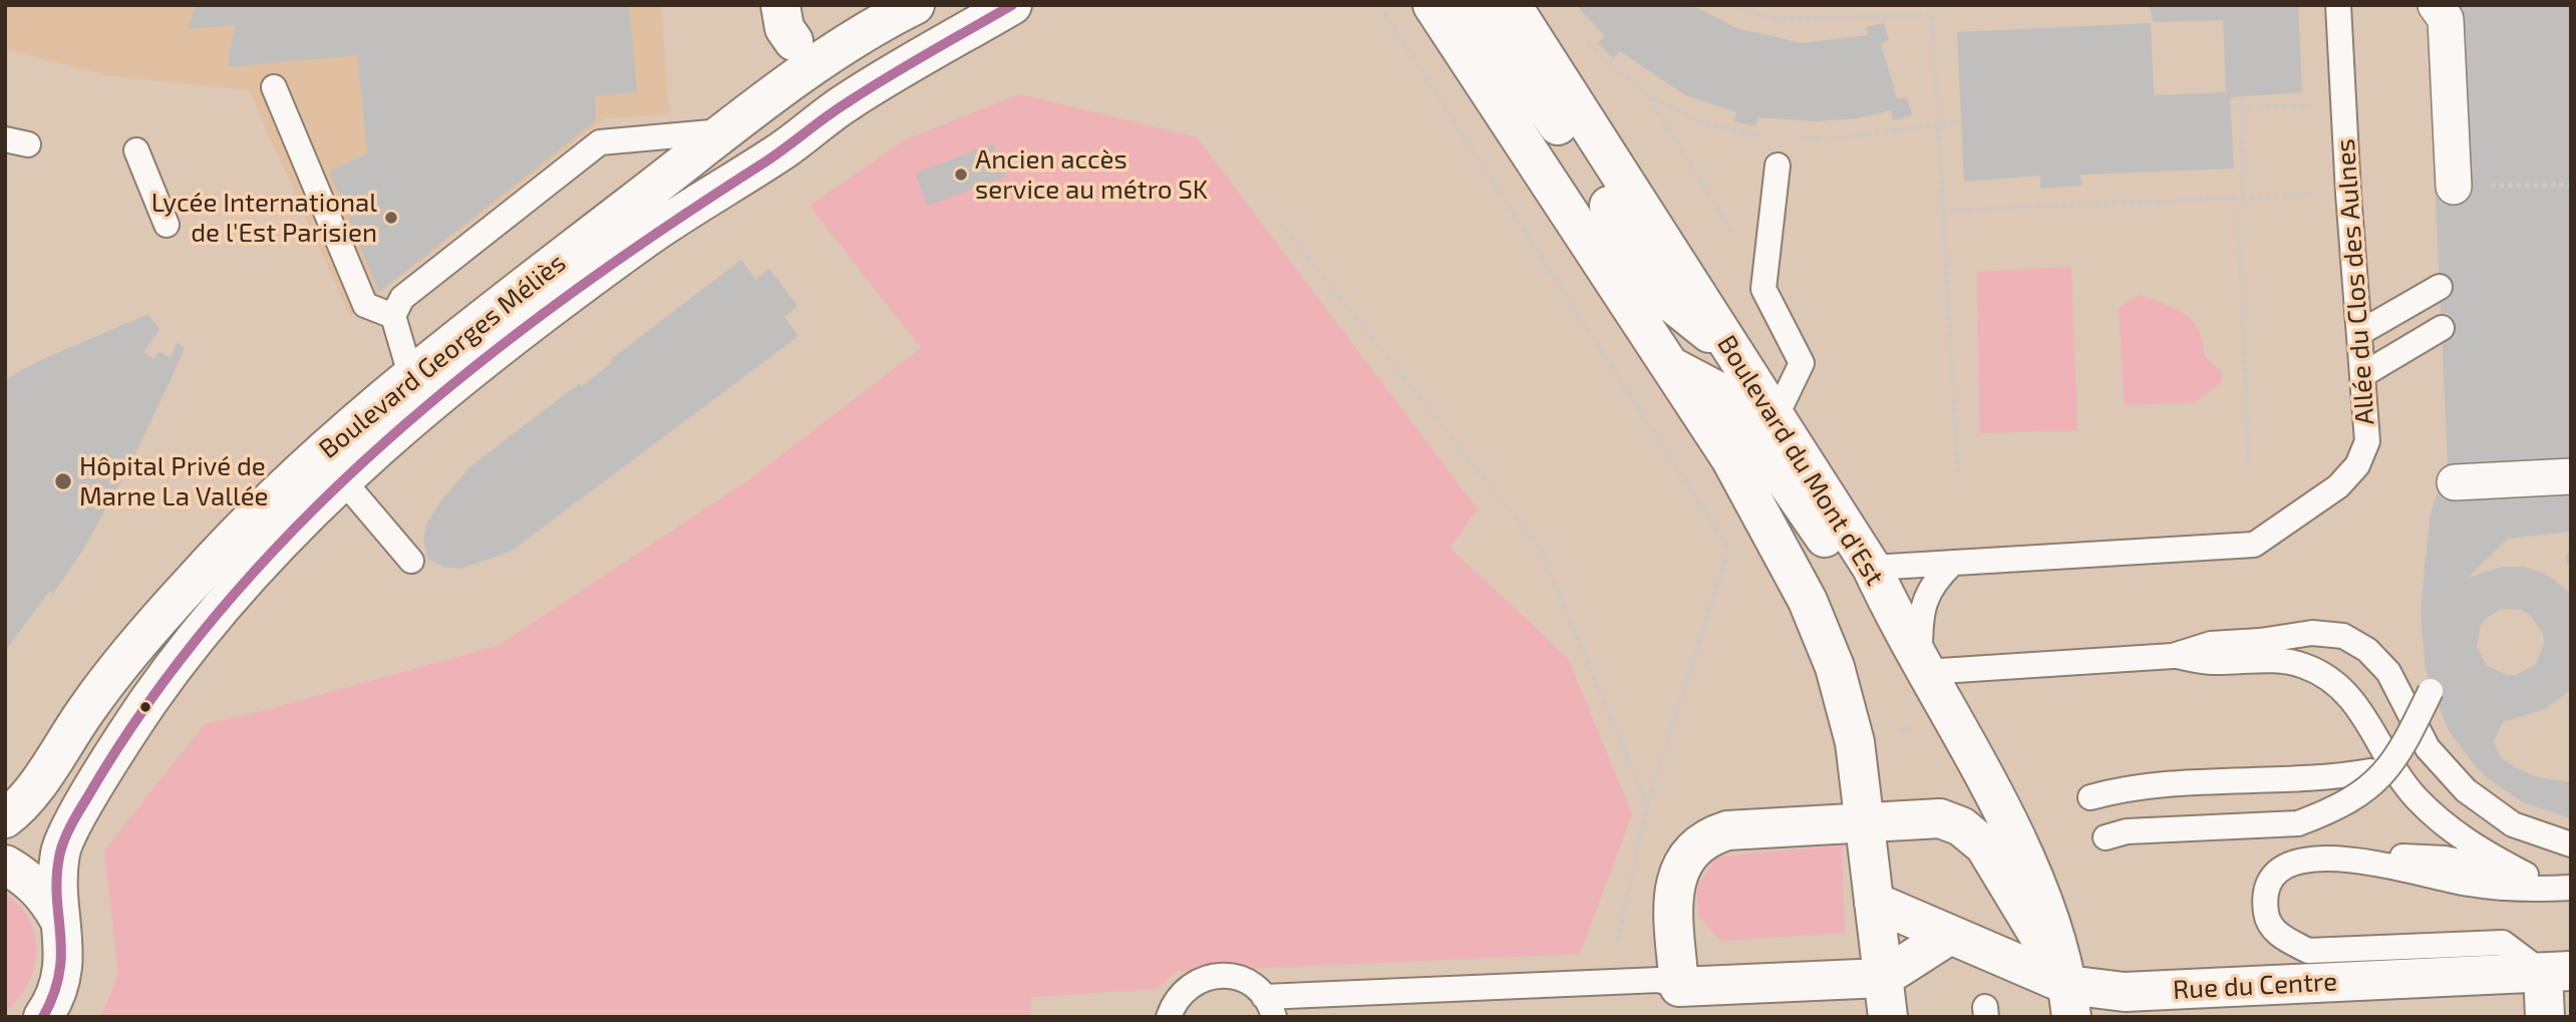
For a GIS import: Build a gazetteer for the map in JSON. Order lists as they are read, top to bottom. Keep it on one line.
{"streets":{"main road":["Boulevard Georges Méliès","Boulevard du Mont d'Est","Rue du Centre"],"lane":["Allée du Clos des Aulnes"]},"crossings":[["Allée du Clos des Aulnes","Boulevard du Mont d'Est"],["Boulevard du Mont d'Est","Rue du Centre"]],"places":["Ancien accès service au métro SK","Lycée International de l'Est Parisien","Hôpital Privé de Marne La Vallée"]}
